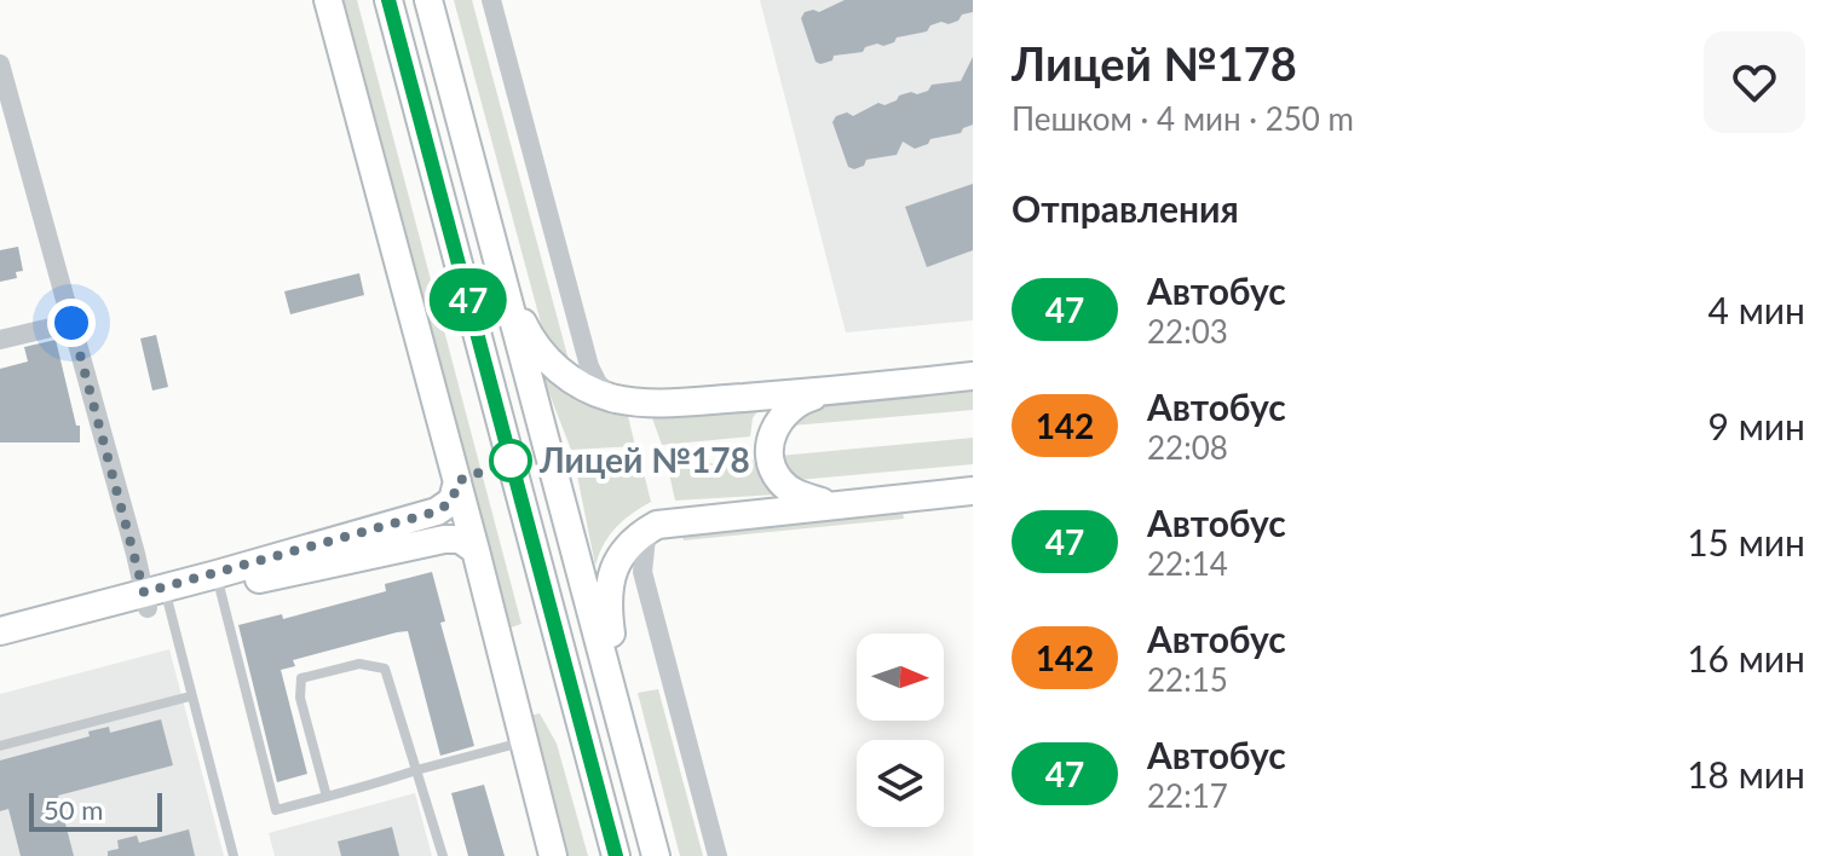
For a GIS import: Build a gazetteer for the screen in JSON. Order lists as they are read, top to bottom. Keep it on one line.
{"places":["Лицей №178"],"lines":["bus line 47"],"scale_bar":"50 m","north":"right","page":{"on_map":"47","heading":[["Лицей №178","Пешком · 4 мин · 250 m"],"Отправления"],"list":[{"mark":"47","name":"Автобус","note":"22:03","value":"4 мин"},{"mark":"142","name":"Автобус","note":"22:08","value":"9 мин"},{"mark":"47","name":"Автобус","note":"22:14","value":"15 мин"},{"mark":"142","name":"Автобус","note":"22:15","value":"16 мин"},{"mark":"47","name":"Автобус","note":"22:17","value":"18 мин"}],"scale":"50 m"}}
